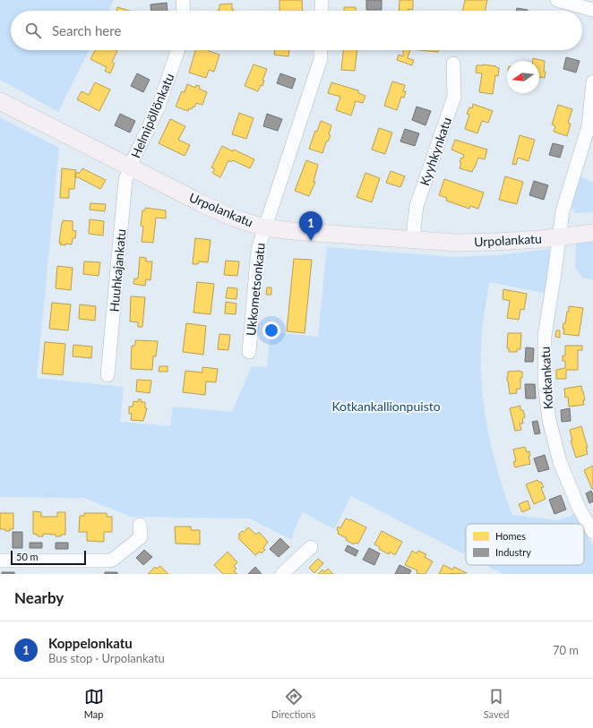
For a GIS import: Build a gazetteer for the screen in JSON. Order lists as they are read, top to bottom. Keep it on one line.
{"streets":{"main road":["Urpolankatu"],"street":["Helmipöllönkatu","Kyyhkynkatu","Huuhkajankatu","Ukkometsonkatu","Kotkankatu"]},"crossings":[["Helmipöllönkatu","Urpolankatu"],["Helmipöllönkatu","Huuhkajankatu"],["Kyyhkynkatu","Urpolankatu"],["Urpolankatu","Huuhkajankatu"],["Urpolankatu","Ukkometsonkatu"],["Urpolankatu","Kotkankatu"]],"parks":["Kotkankallionpuisto"],"legend":["Homes","Industry"],"scale_bar":"50 m","north":"left","page":{"search":"Search here","pins":"1","scale":"50 m","heading":"Nearby","list":[{"mark":"1","name":"Koppelonkatu","note":"Bus stop · Urpolankatu","value":"70 m"}],"nav":["Map","Directions","Saved"]}}
